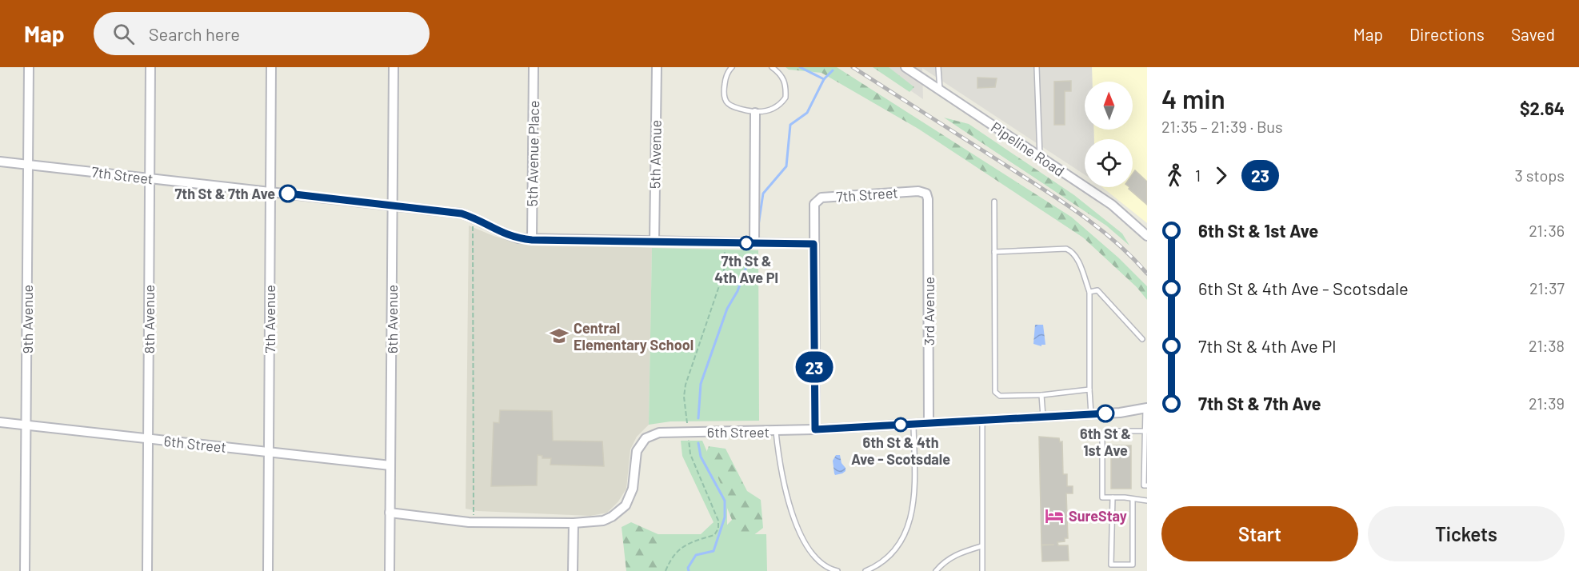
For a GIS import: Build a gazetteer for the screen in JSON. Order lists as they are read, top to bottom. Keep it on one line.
{"streets":{"street":["Pipeline Road","5th Avenue Place","5th Avenue","7th Street","3rd Avenue","9th Avenue","8th Avenue","7th Avenue","6th Avenue","6th Street"]},"crossings":[["5th Avenue Place","7th Street"],["5th Avenue","7th Street"],["7th Street","3rd Avenue"],["7th Street","9th Avenue"],["7th Street","8th Avenue"],["7th Street","7th Avenue"],["7th Street","6th Avenue"],["3rd Avenue","6th Street"],["9th Avenue","6th Street"],["8th Avenue","6th Street"],["7th Avenue","6th Street"],["6th Avenue","6th Street"]],"places":{"other":["7th St & 7th Ave","7th St & 4th Ave Pl","6th St & 1st Ave","6th St & 4th Ave - Scotsdale"],"school or university":["Central Elementary School"],"hotel":["SureStay"]},"lines":["bus line 23"],"north":"top","page":{"header":"Map","search":"Search here","nav":["Map","Directions","Saved"],"on_map":"23","heading":["4 min","21:35 – 21:39 · Bus","$2.64"],"legs":["1","23","3 stops"],"list":[{"name":"6th St & 1st Ave","value":"21:36"},{"name":"6th St & 4th Ave - Scotsdale","value":"21:37"},{"name":"7th St & 4th Ave Pl","value":"21:38"},{"name":"7th St & 7th Ave","value":"21:39"}],"buttons":["Start","Tickets"]}}
